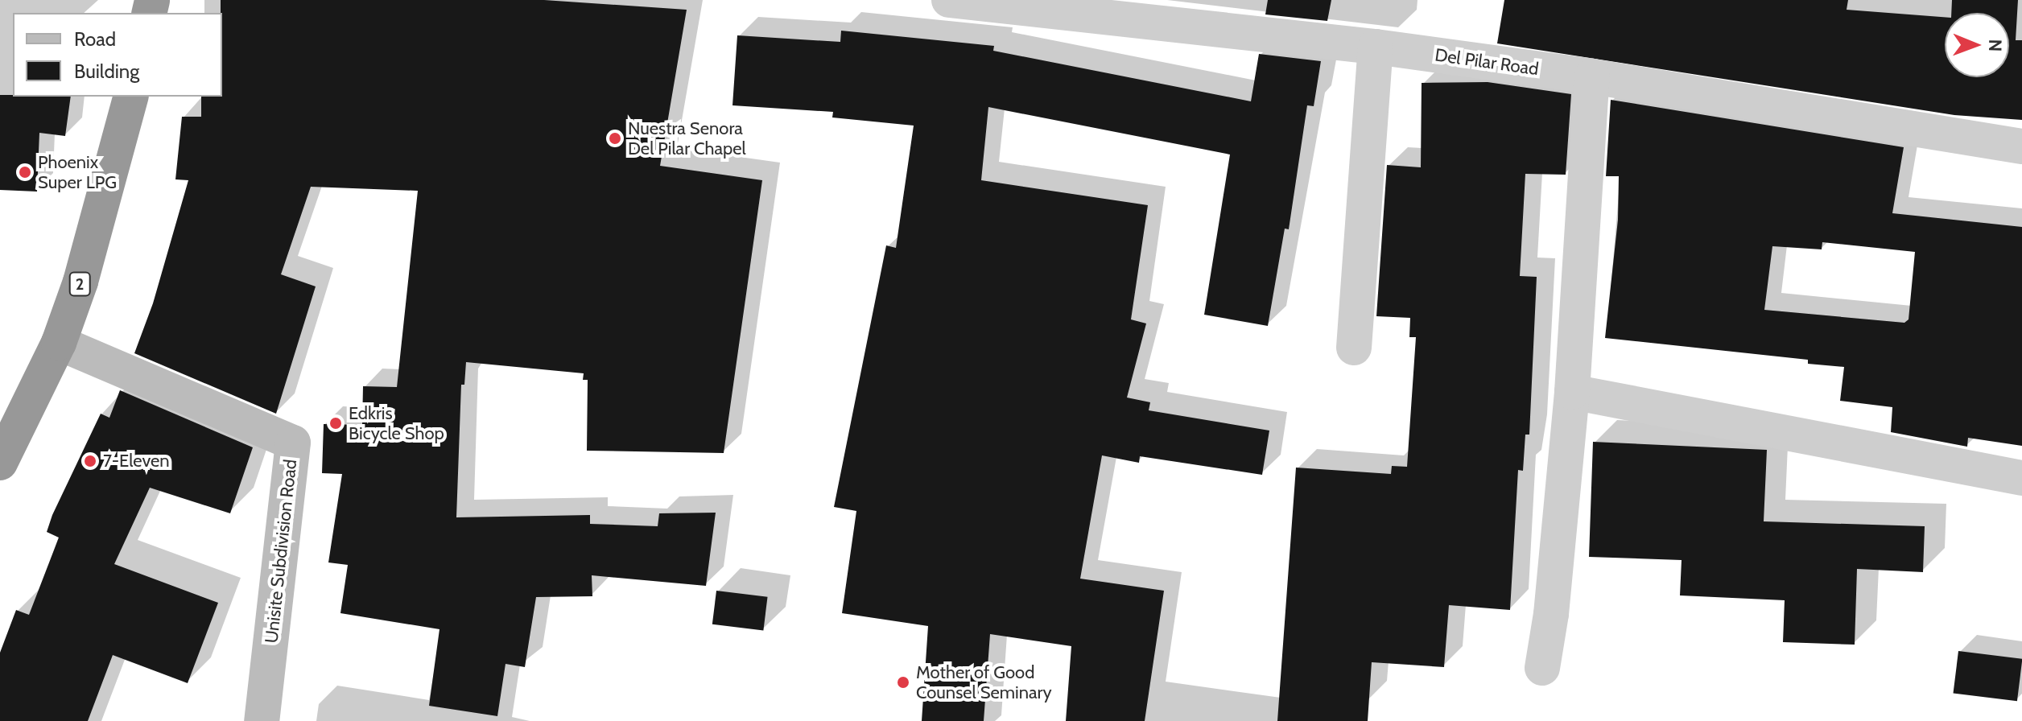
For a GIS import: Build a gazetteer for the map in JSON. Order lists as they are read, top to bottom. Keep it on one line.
{"streets":{"highway":["2"],"street":["Del Pilar Road","Unisite Subdivision Road"]},"crossings":[["2","Unisite Subdivision Road"]],"places":["Nuestra Senora Del Pilar Chapel","Phoenix Super LPG","Edkris Bicycle Shop","7-Eleven","Mother of Good Counsel Seminary"],"legend":["Road","Building"],"north":"right"}
